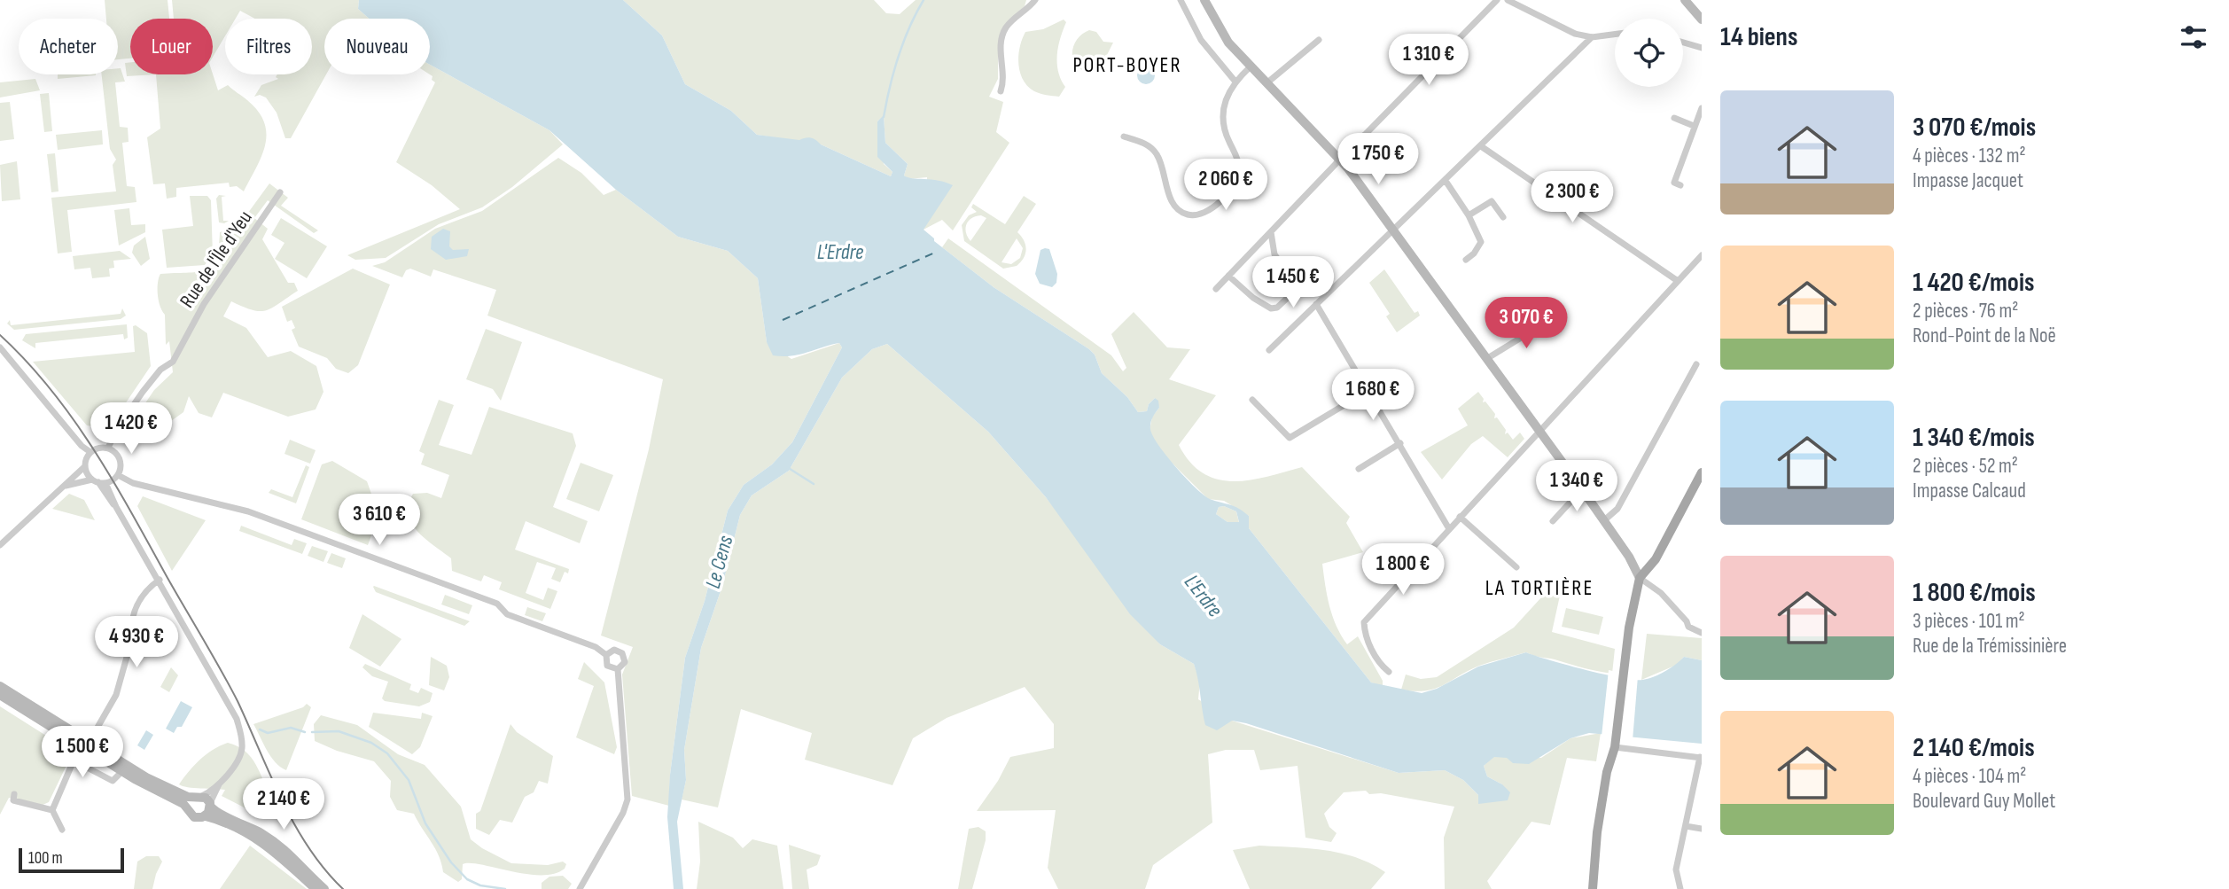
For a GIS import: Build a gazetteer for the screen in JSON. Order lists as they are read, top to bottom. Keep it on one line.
{"streets":{"street":["Rue de l'Île d'Yeu"]},"districts":["PORT-BOYER","LA TORTIÈRE"],"water":["L'Erdre","Le Cens"],"scale_bar":"100 m","page":{"heading":"14 biens","chip":["Acheter","Louer","Filtres","Nouveau"],"price":["1 310 €","1 750 €","2 060 €","2 300 €","1 450 €","3 070 €","1 680 €","1 420 €","1 340 €","3 610 €","1 800 €","4 930 €","1 500 €","2 140 €"],"list":[{"name":"3 070 €/mois","note":"4 pièces · 132 m² · Impasse Jacquet"},{"name":"1 420 €/mois","note":"2 pièces · 76 m² · Rond-Point de la Noë"},{"name":"1 340 €/mois","note":"2 pièces · 52 m² · Impasse Calcaud"},{"name":"1 800 €/mois","note":"3 pièces · 101 m² · Rue de la Trémissinière"},{"name":"2 140 €/mois","note":"4 pièces · 104 m² · Boulevard Guy Mollet"}],"scale":"100 m"}}
